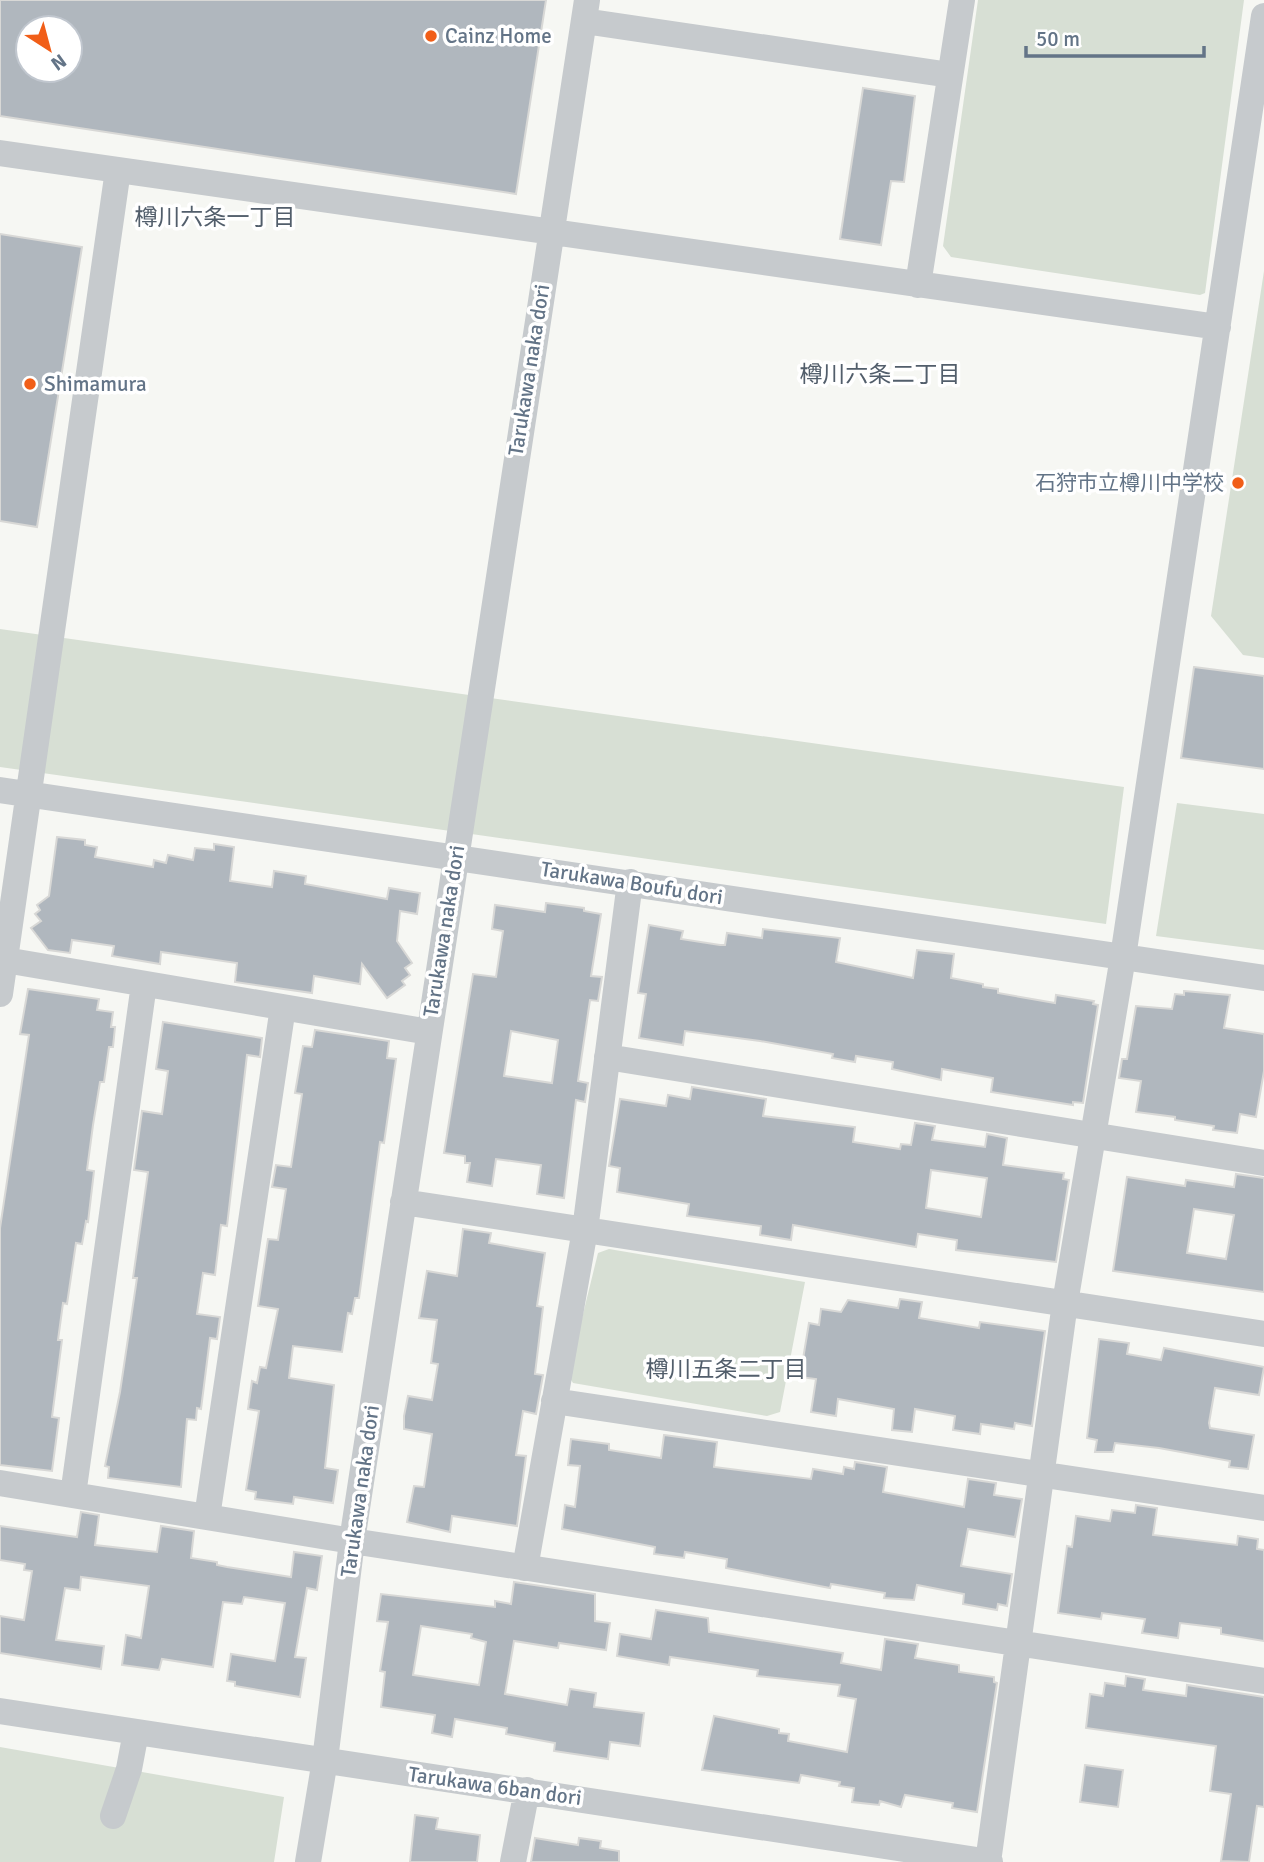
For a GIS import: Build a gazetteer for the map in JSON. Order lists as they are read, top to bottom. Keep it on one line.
{"streets":{"street":["Tarukawa naka dori","Tarukawa Boufu dori","Tarukawa 6ban dori"]},"crossings":[["Tarukawa naka dori","Tarukawa Boufu dori"],["Tarukawa naka dori","Tarukawa 6ban dori"]],"districts":["樽川六条一丁目","樽川六条二丁目","樽川五条二丁目"],"places":["Cainz Home","Shimamura","石狩市立樽川中学校"],"scale_bar":"50 m","north":"bottom right"}
